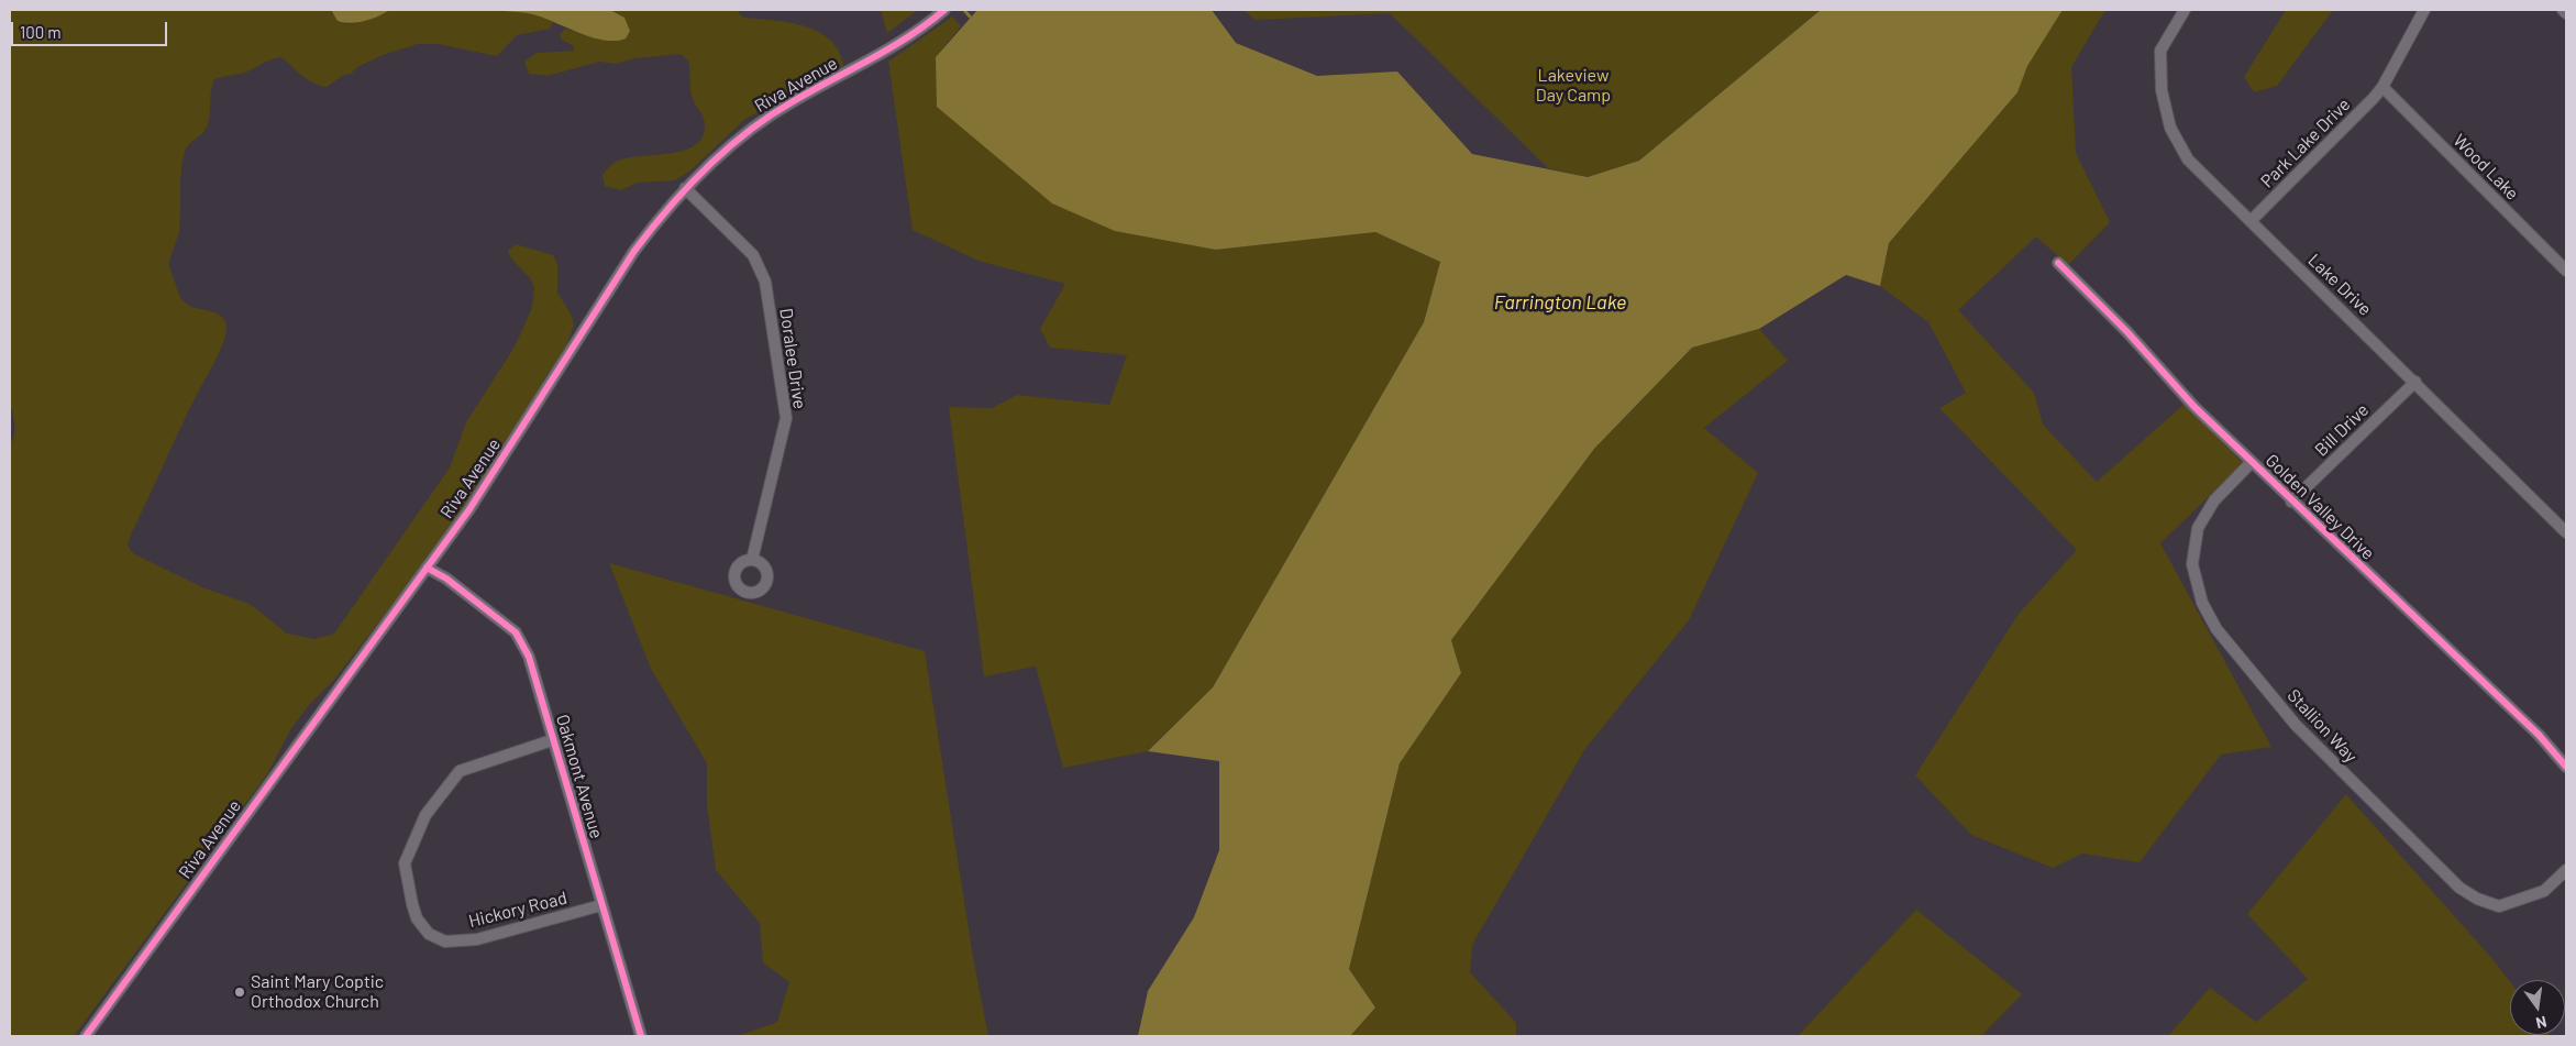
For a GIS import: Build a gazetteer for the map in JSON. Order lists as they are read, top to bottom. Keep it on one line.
{"streets":{"street":["Riva Avenue","Park Lake Drive","Wood Lake","Lake Drive","Doralee Drive","Bill Drive","Golden Valley Drive","Stallion Way","Oakmont Avenue","Hickory Road"]},"crossings":[["Riva Avenue","Doralee Drive"],["Riva Avenue","Oakmont Avenue"],["Park Lake Drive","Wood Lake"],["Park Lake Drive","Lake Drive"],["Lake Drive","Bill Drive"],["Bill Drive","Golden Valley Drive"],["Golden Valley Drive","Stallion Way"],["Oakmont Avenue","Hickory Road"]],"water":["Farrington Lake"],"parks":["Lakeview Day Camp"],"places":["Saint Mary Coptic Orthodox Church"],"scale_bar":"100 m","north":"bottom"}
